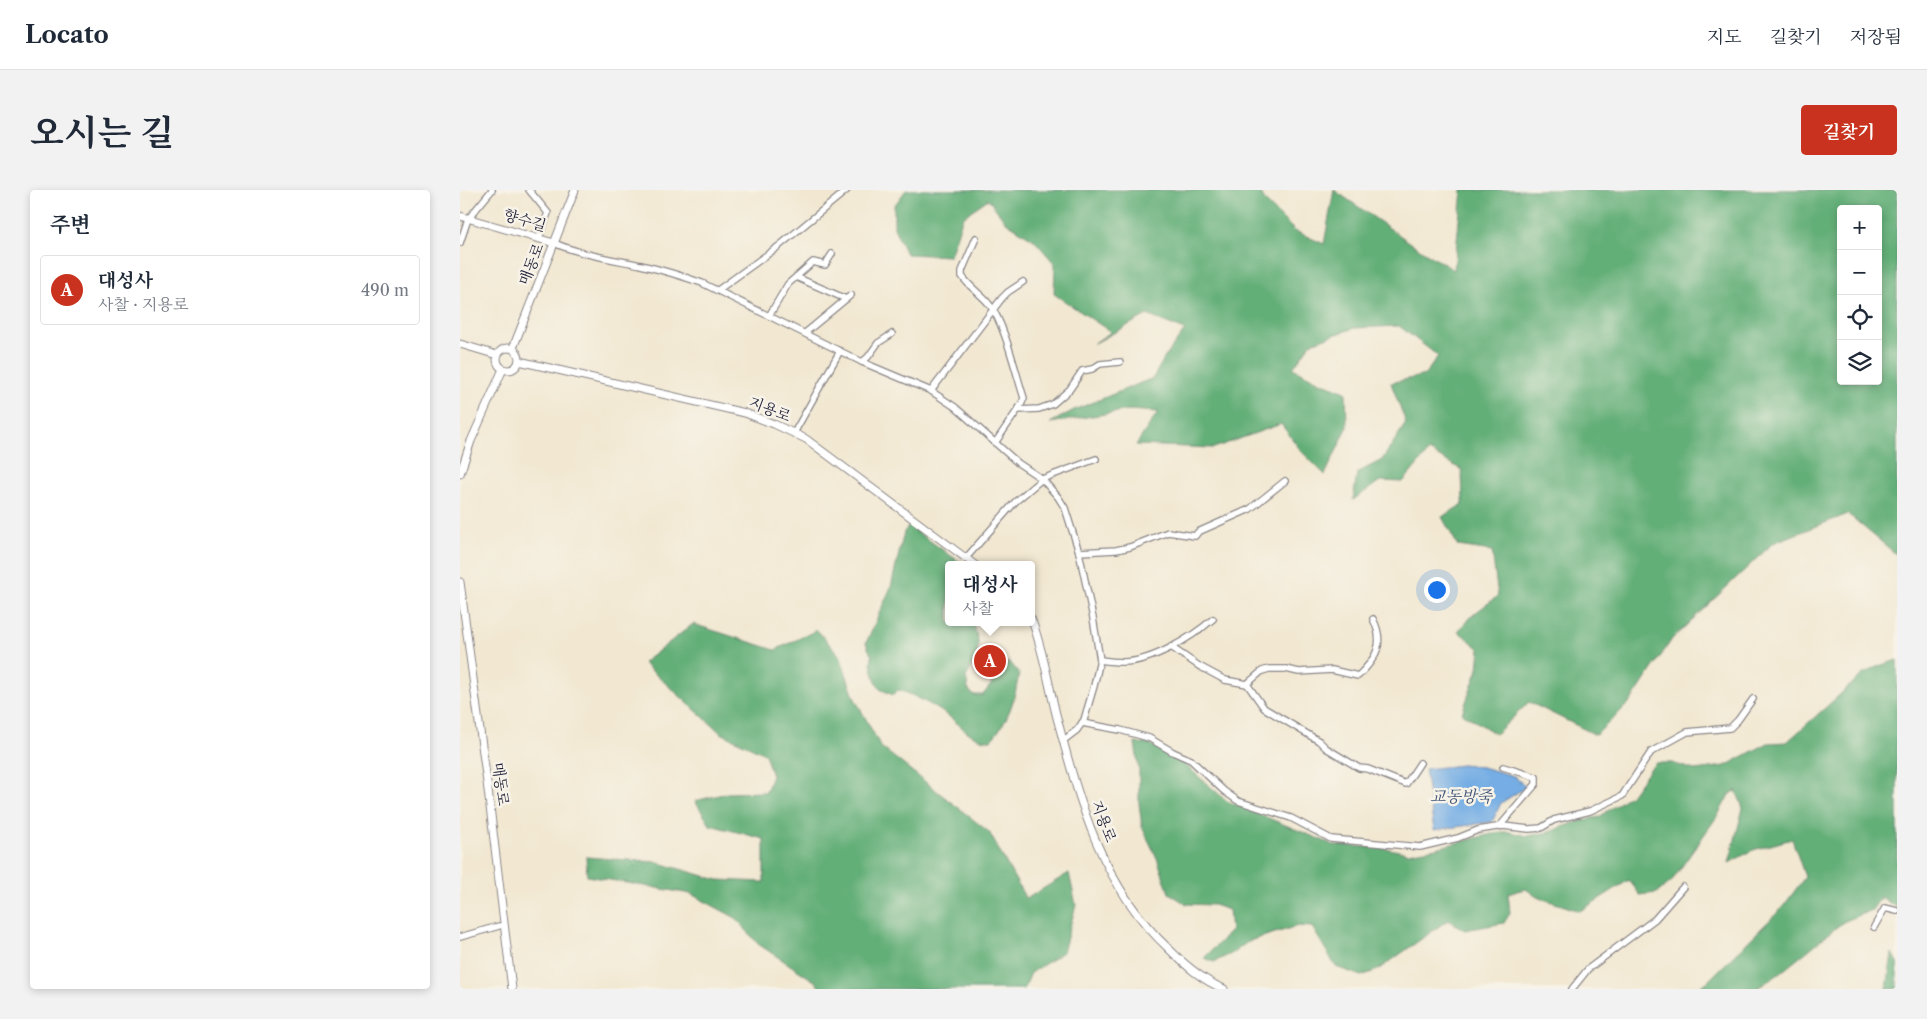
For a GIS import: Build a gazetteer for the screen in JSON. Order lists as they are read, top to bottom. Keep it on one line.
{"streets":{"street":["향수길","매동로","지용로"]},"crossings":[["향수길","매동로"],["매동로","지용로"]],"water":["교동방죽"],"page":{"header":"Locato","nav":["지도","길찾기","저장됨"],"title":"오시는 길","buttons":"길찾기","heading":"주변","map_buttons":["+","−"],"list":[{"mark":"A","name":"대성사","note":"사찰 · 지용로","value":"490 m"}],"popup":["대성사","사찰"],"pins":"A"}}
